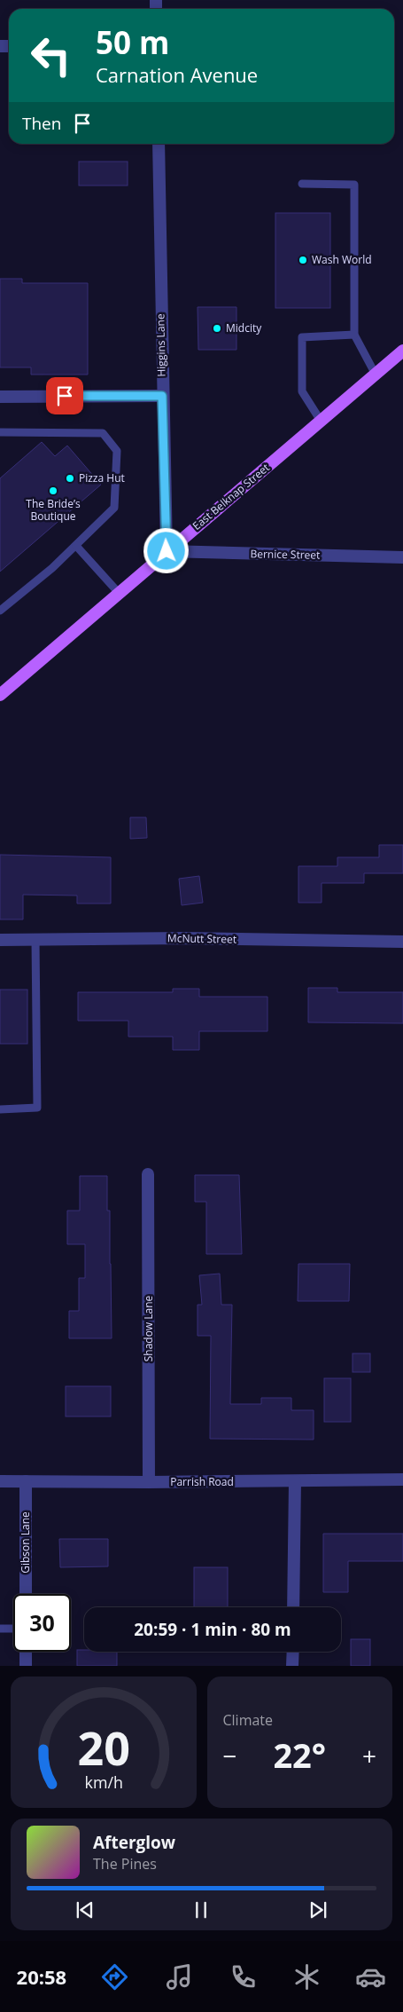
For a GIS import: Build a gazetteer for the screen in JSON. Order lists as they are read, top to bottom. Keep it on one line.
{"streets":{"main road":["East Belknap Street"],"street":["Higgins Lane","Bernice Street","McNutt Street","Shadow Lane","Parrish Road","Gibson Lane"]},"crossings":[["Higgins Lane","East Belknap Street"],["Higgins Lane","Bernice Street"],["East Belknap Street","Bernice Street"],["Shadow Lane","Parrish Road"],["Parrish Road","Gibson Lane"]],"places":["Wash World","Midcity","Pizza Hut","The Bride’s Boutique"],"page":{"turn":["50 m","Carnation Avenue"],"then":"Then","limit":"30","trip":"20:59 · 1 min · 80 m","tile":"Climate","heat":["−","22°","+"],"song":["Afterglow","The Pines"],"tabs":"20:58","gauge":["20","km/h"]}}
